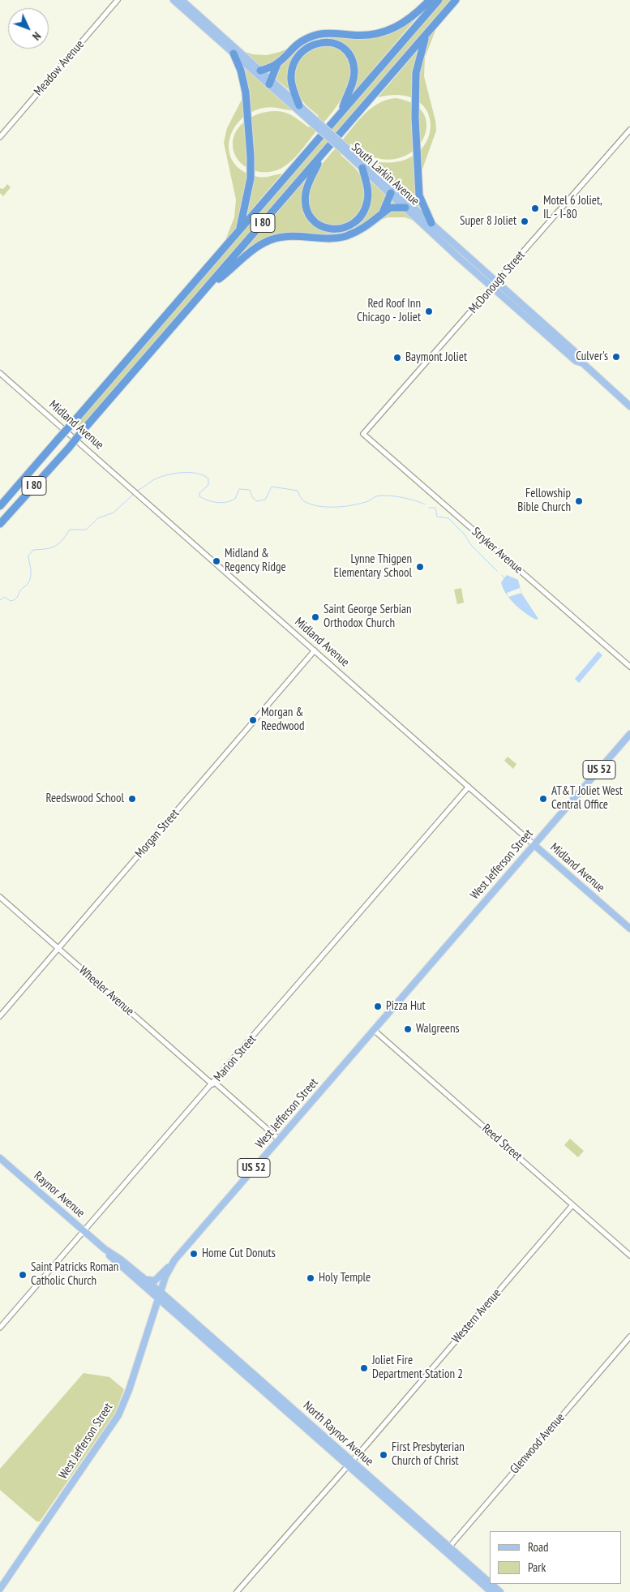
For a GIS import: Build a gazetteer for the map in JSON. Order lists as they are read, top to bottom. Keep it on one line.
{"streets":{"highway":["I 80"],"main road":["South Larkin Avenue","Midland Avenue","US 52","West Jefferson Street","Raynor Avenue","North Raynor Avenue"],"street":["Meadow Avenue","McDonough Street","Stryker Avenue","Morgan Street","Wheeler Avenue","Marion Street","Reed Street","Western Avenue","Glenwood Avenue"]},"crossings":[["South Larkin Avenue","McDonough Street"],["McDonough Street","Stryker Avenue"],["Midland Avenue","Morgan Street"],["Midland Avenue","West Jefferson Street"],["Midland Avenue","Marion Street"],["US 52","West Jefferson Street"],["US 52","Raynor Avenue"],["Morgan Street","Wheeler Avenue"],["West Jefferson Street","Wheeler Avenue"],["West Jefferson Street","Reed Street"],["West Jefferson Street","Raynor Avenue"],["West Jefferson Street","North Raynor Avenue"],["Wheeler Avenue","Marion Street"],["Marion Street","Raynor Avenue"],["Reed Street","Western Avenue"],["Raynor Avenue","North Raynor Avenue"],["Western Avenue","North Raynor Avenue"],["North Raynor Avenue","Glenwood Avenue"]],"places":["Motel 6 Joliet, IL - I-80","Super 8 Joliet","Red Roof Inn Chicago - Joliet","Culver's","Baymont Joliet","Fellowship Bible Church","Midland & Regency Ridge","Lynne Thigpen Elementary School","Saint George Serbian Orthodox Church","Morgan & Reedwood","Reedswood School","AT&T Joliet West Central Office","Pizza Hut","Walgreens","Home Cut Donuts","Saint Patricks Roman Catholic Church","Holy Temple","Joliet Fire Department Station 2","First Presbyterian Church of Christ"],"legend":["Road","Park"],"north":"bottom right"}
